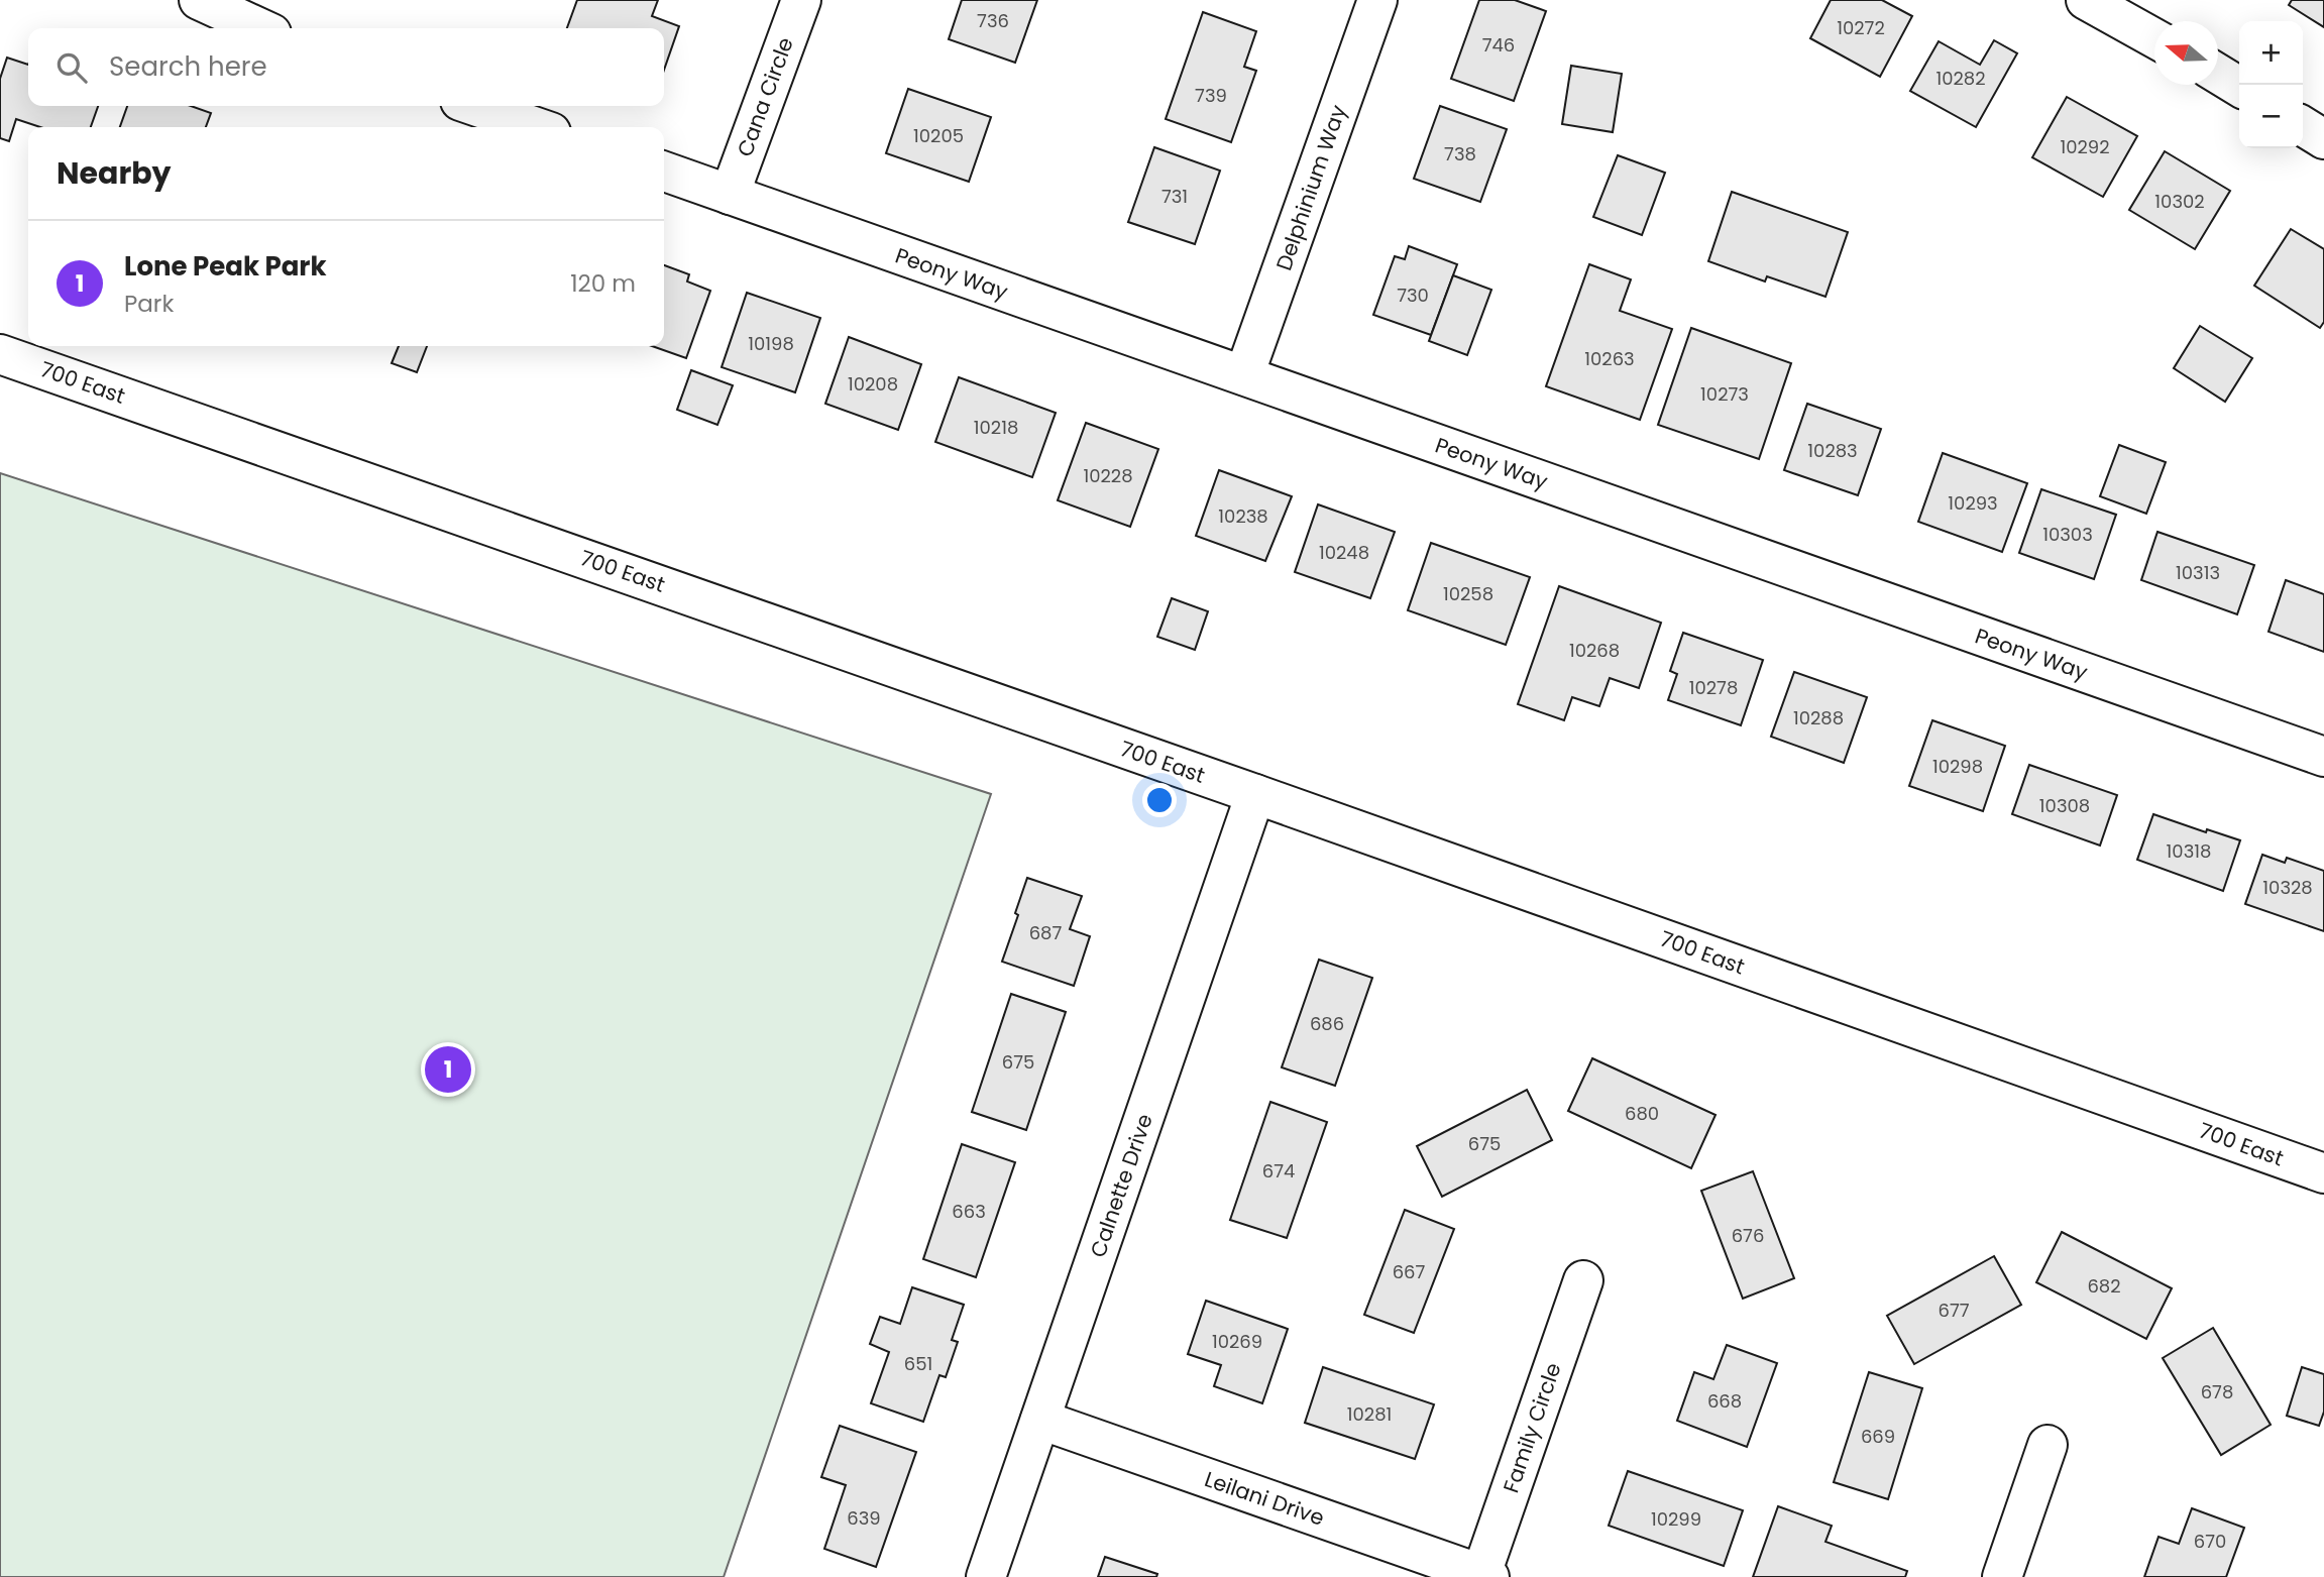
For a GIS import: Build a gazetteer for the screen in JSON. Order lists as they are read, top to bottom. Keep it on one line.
{"streets":{"street":["Cana Circle","Delphinium Way","Peony Way","700 East","Calnette Drive","Family Circle","Leilani Drive"]},"crossings":[["Cana Circle","Peony Way"],["Delphinium Way","Peony Way"],["700 East","Calnette Drive"],["Calnette Drive","Leilani Drive"],["Family Circle","Leilani Drive"]],"house_numbers":["736","10272","746","10282","739","10205","10292","738","731","10302","730","10198","10263","10208","10273","10218","10283","10228","10293","10238","10303","10248","10313","10258","10268","10278","10288","10298","10308","10318","10328","687","686","675","680","675","674","663","676","667","682","677","10269","651","678","668","10281","669","639","10299","670"],"north":"left","page":{"map_buttons":["+","−"],"search":"Search here","heading":"Nearby","list":[{"mark":"1","name":"Lone Peak Park","note":"Park","value":"120 m"}],"pins":"1"}}
